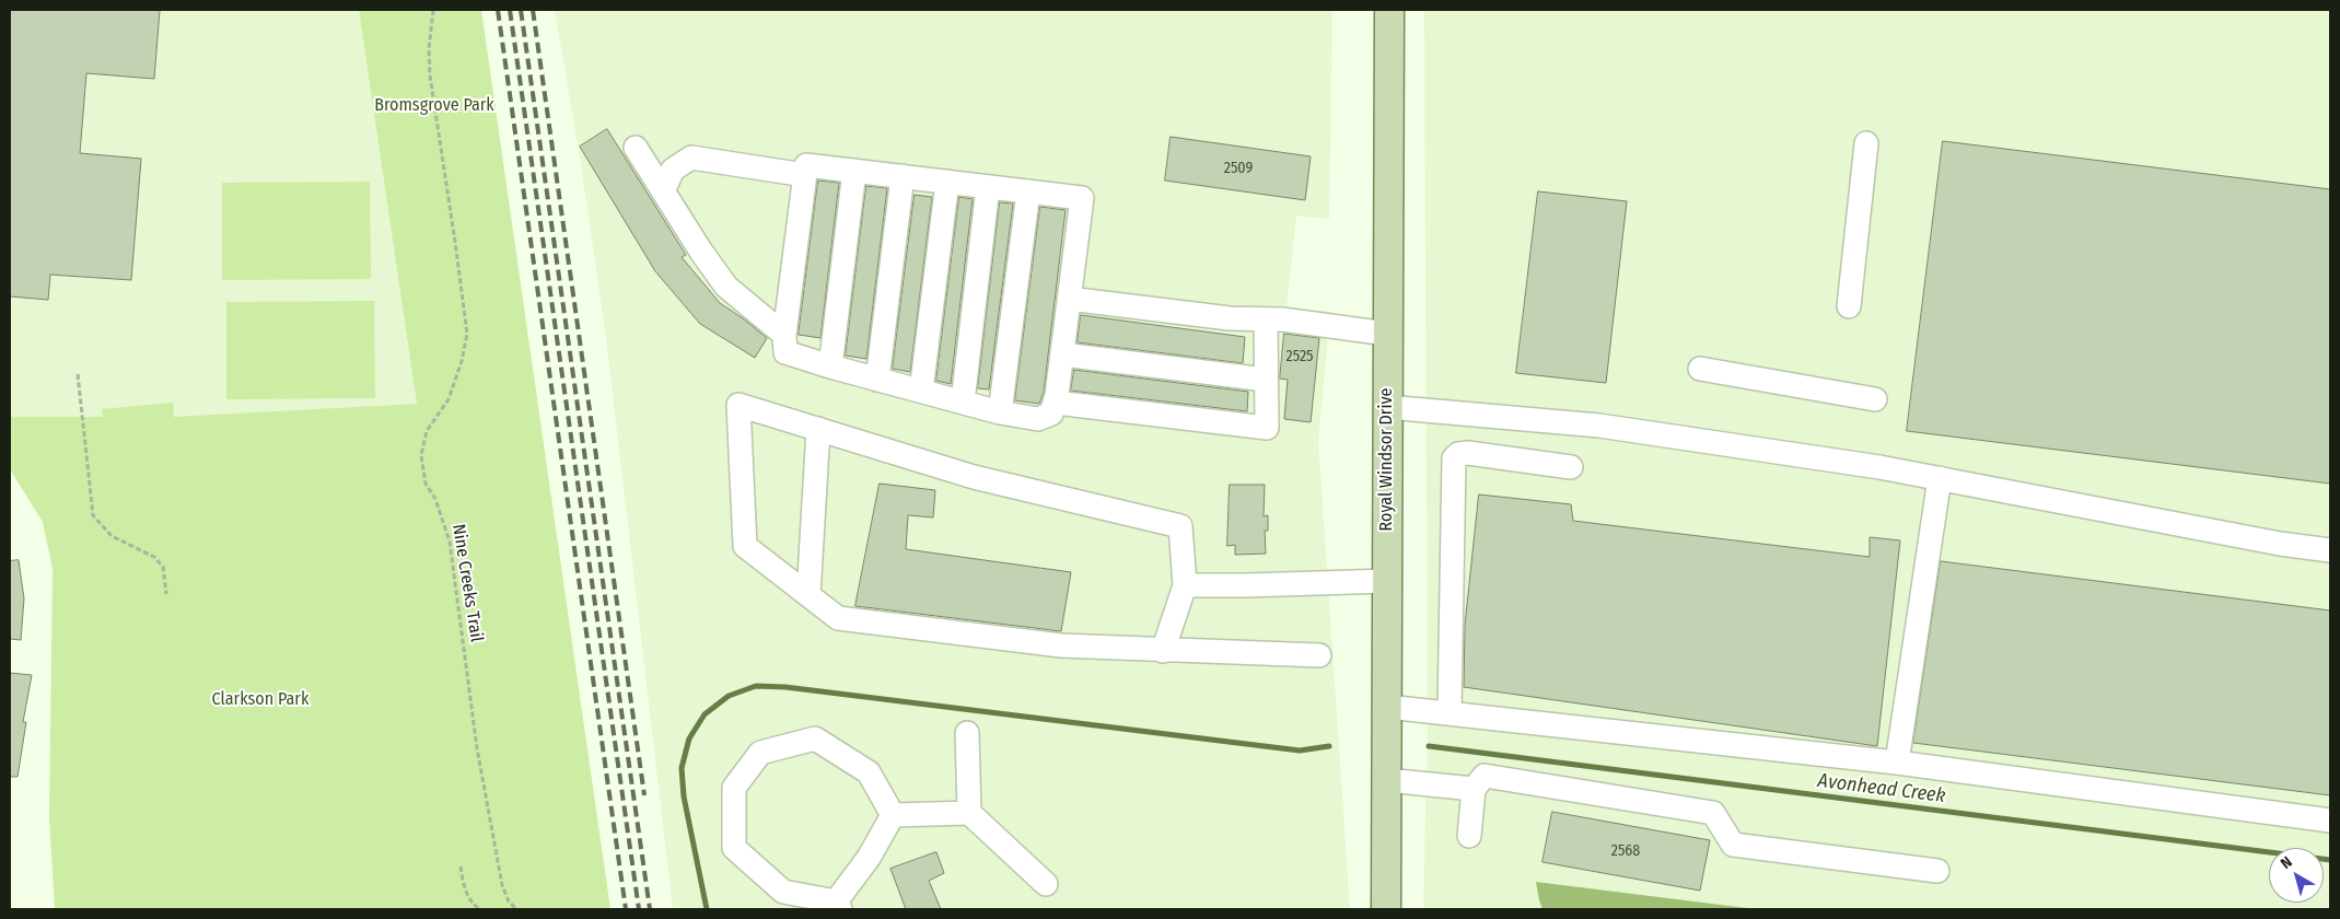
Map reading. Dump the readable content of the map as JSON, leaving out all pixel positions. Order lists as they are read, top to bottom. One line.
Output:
{"streets":{"main road":["Royal Windsor Drive"],"path":["Nine Creeks Trail"]},"water":["Avonhead Creek"],"parks":["Bromsgrove Park","Clarkson Park"],"house_numbers":["2509","2525","2568"],"north":"top left"}
